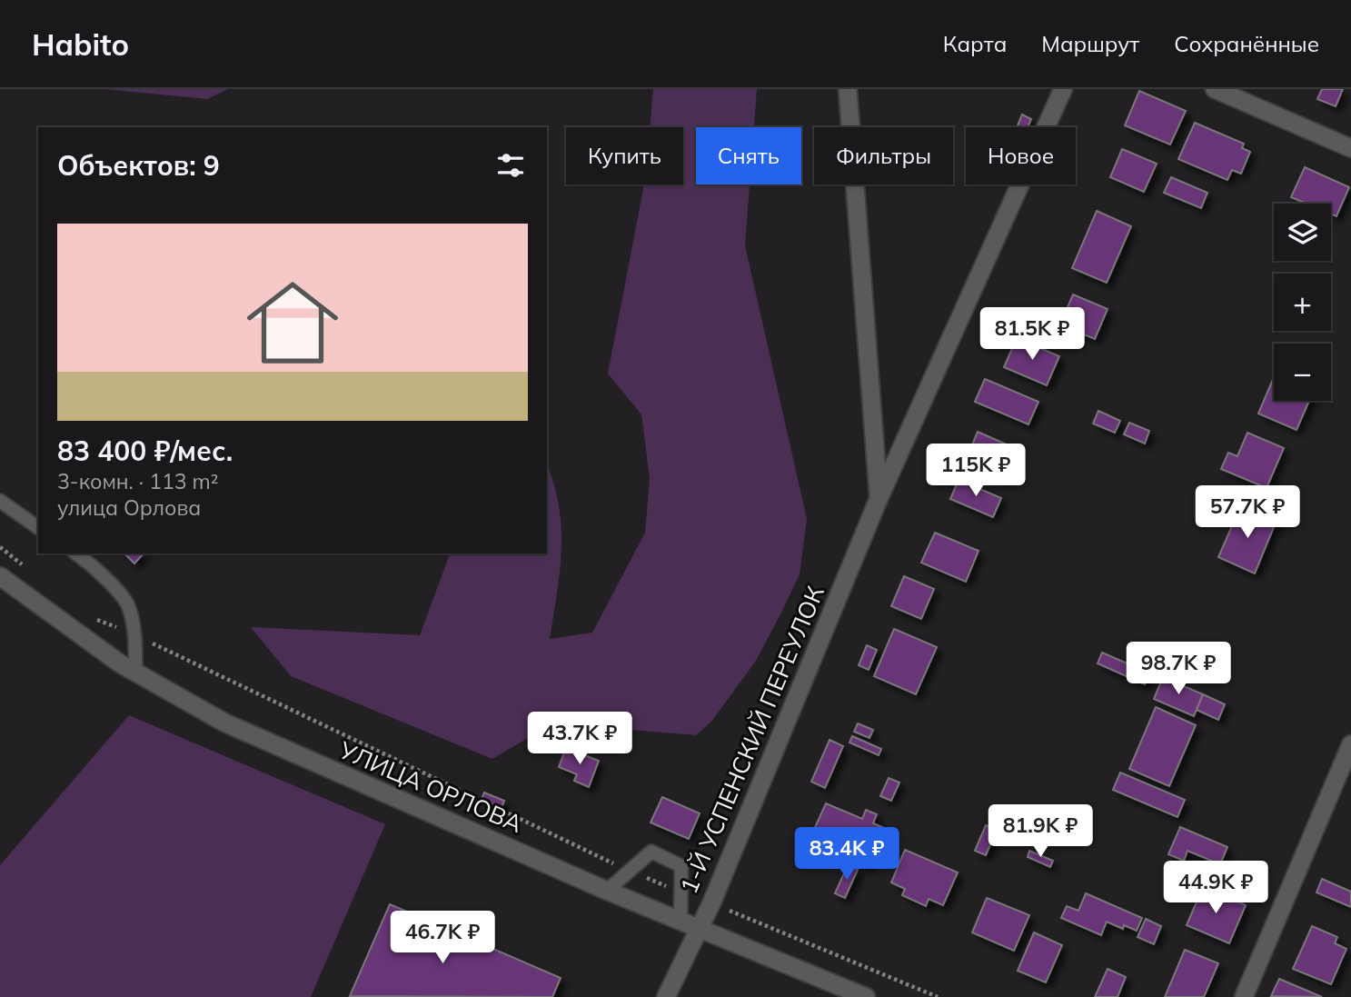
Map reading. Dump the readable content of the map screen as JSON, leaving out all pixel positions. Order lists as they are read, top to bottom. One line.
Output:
{"streets":{"street":["1-Й УСПЕНСКИЙ ПЕРЕУЛОК","УЛИЦА ОРЛОВА"]},"crossings":[["1-Й УСПЕНСКИЙ ПЕРЕУЛОК","УЛИЦА ОРЛОВА"]],"page":{"header":"Habito","nav":["Карта","Маршрут","Сохранённые"],"chip":["Купить","Снять","Фильтры","Новое"],"heading":"Объектов: 9","map_buttons":["+","−"],"list":[{"name":"83 400 ₽/мес.","note":"3-комн. · 113 m² · улица Орлова"}],"price":["81.5K ₽","115K ₽","57.7K ₽","98.7K ₽","43.7K ₽","81.9K ₽","83.4K ₽","44.9K ₽","46.7K ₽"]}}
